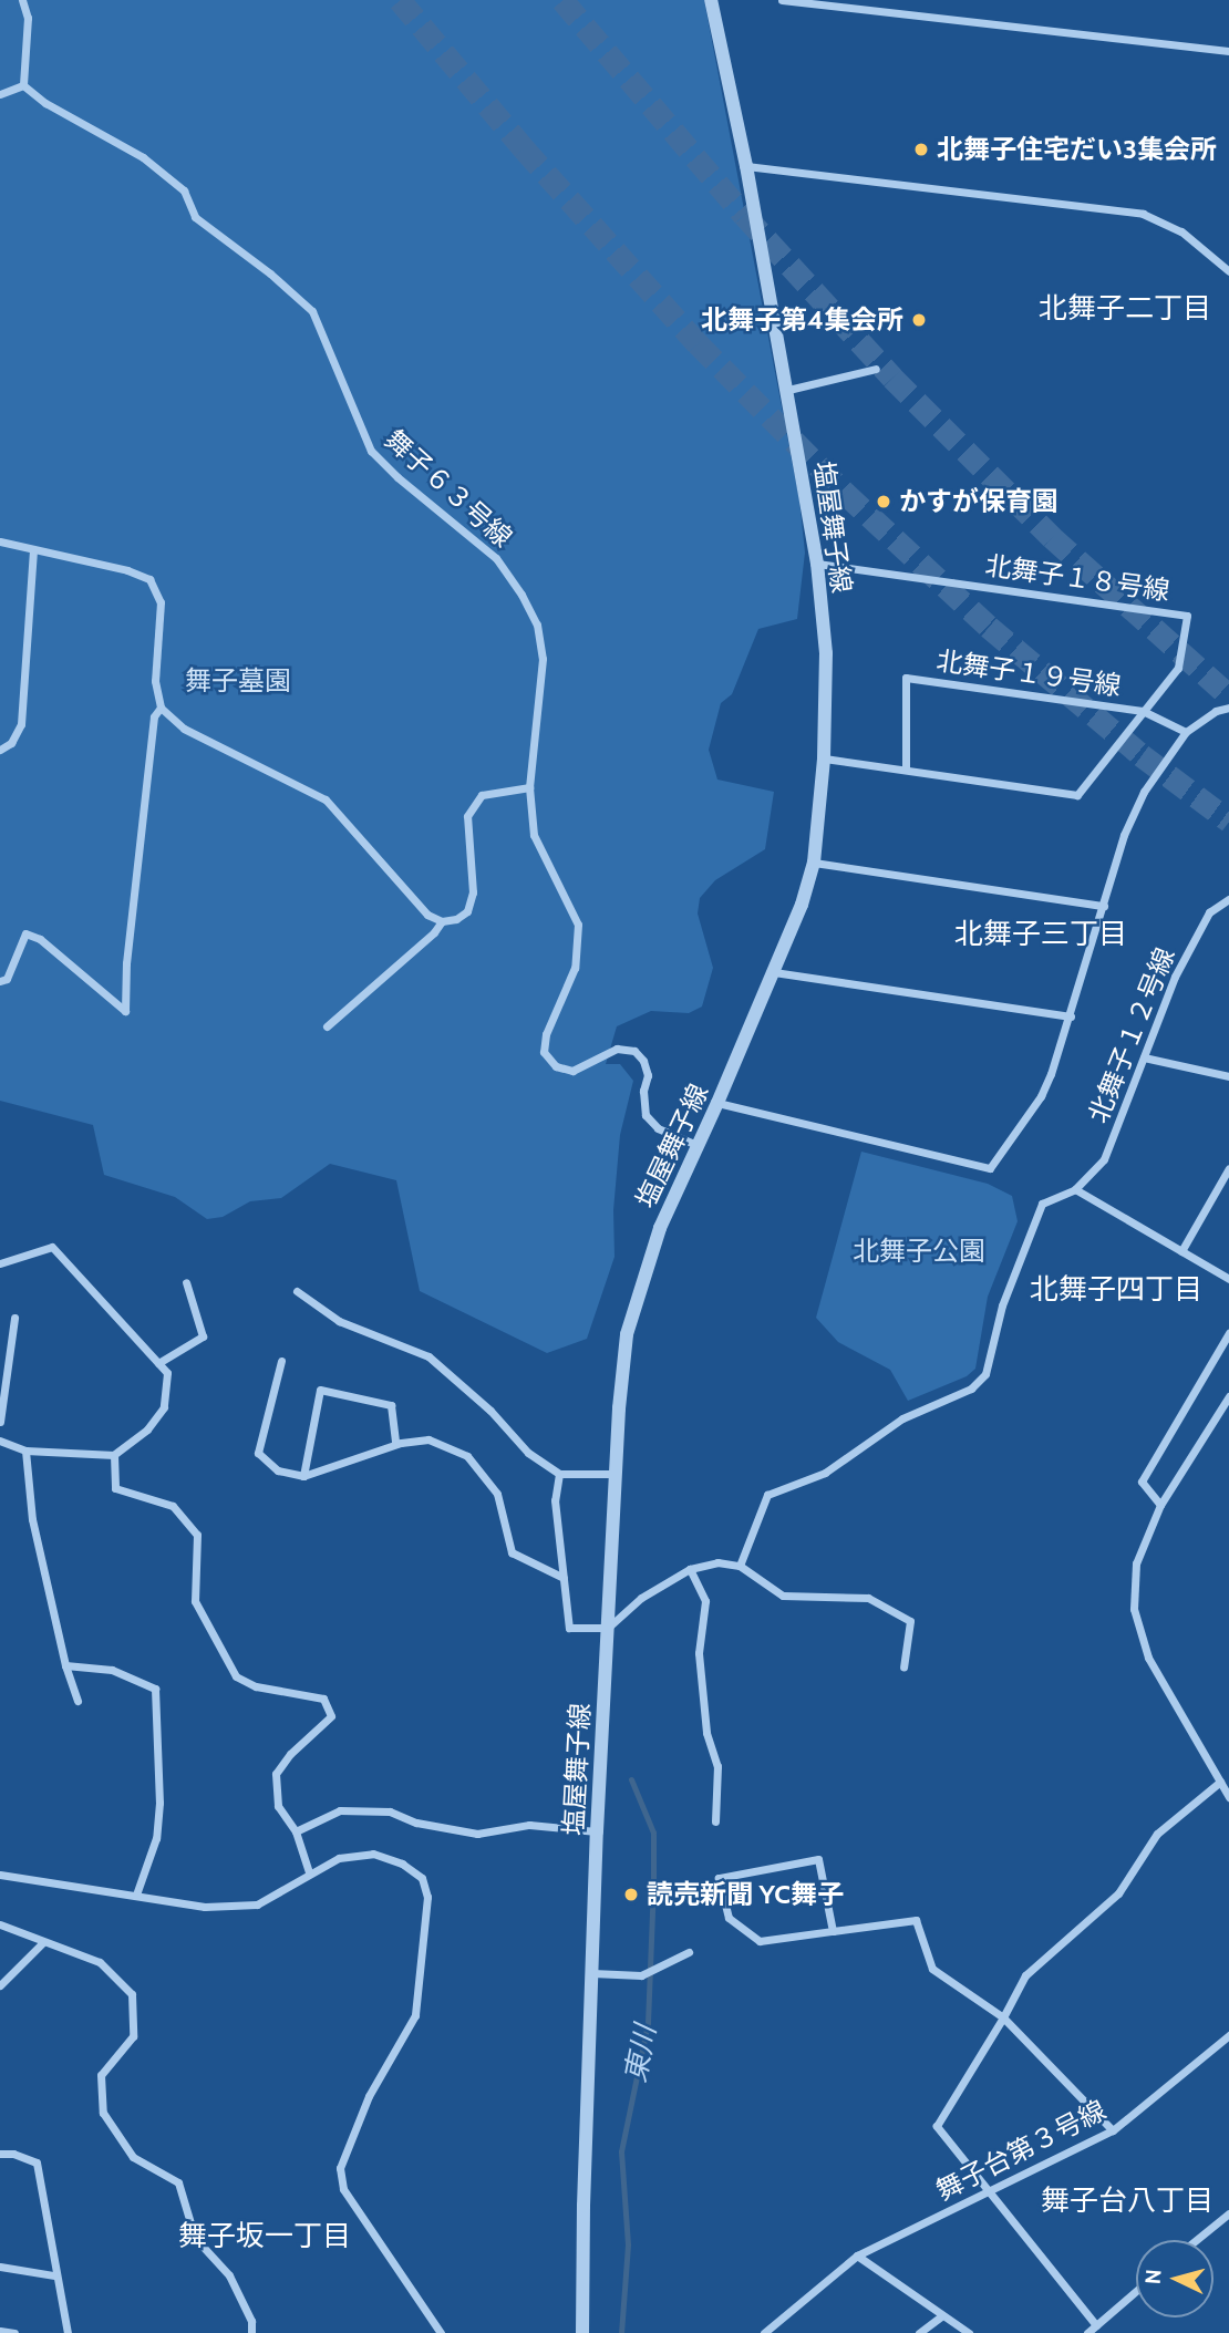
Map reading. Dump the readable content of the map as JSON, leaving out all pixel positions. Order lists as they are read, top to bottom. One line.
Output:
{"streets":{"street":["舞子６３号線","塩屋舞子線","北舞子１８号線","北舞子１９号線","北舞子１２号線","舞子台第３号線"]},"crossings":[["舞子６３号線","塩屋舞子線"],["塩屋舞子線","北舞子１８号線"],["北舞子１８号線","北舞子１９号線"]],"districts":["北舞子二丁目","北舞子三丁目","北舞子四丁目","舞子台八丁目","舞子坂一丁目"],"water":["東川"],"parks":["舞子墓園","北舞子公園"],"places":["北舞子住宅だい3集会所","北舞子第4集会所","かすが保育園","読売新聞 YC舞子"],"north":"left"}
